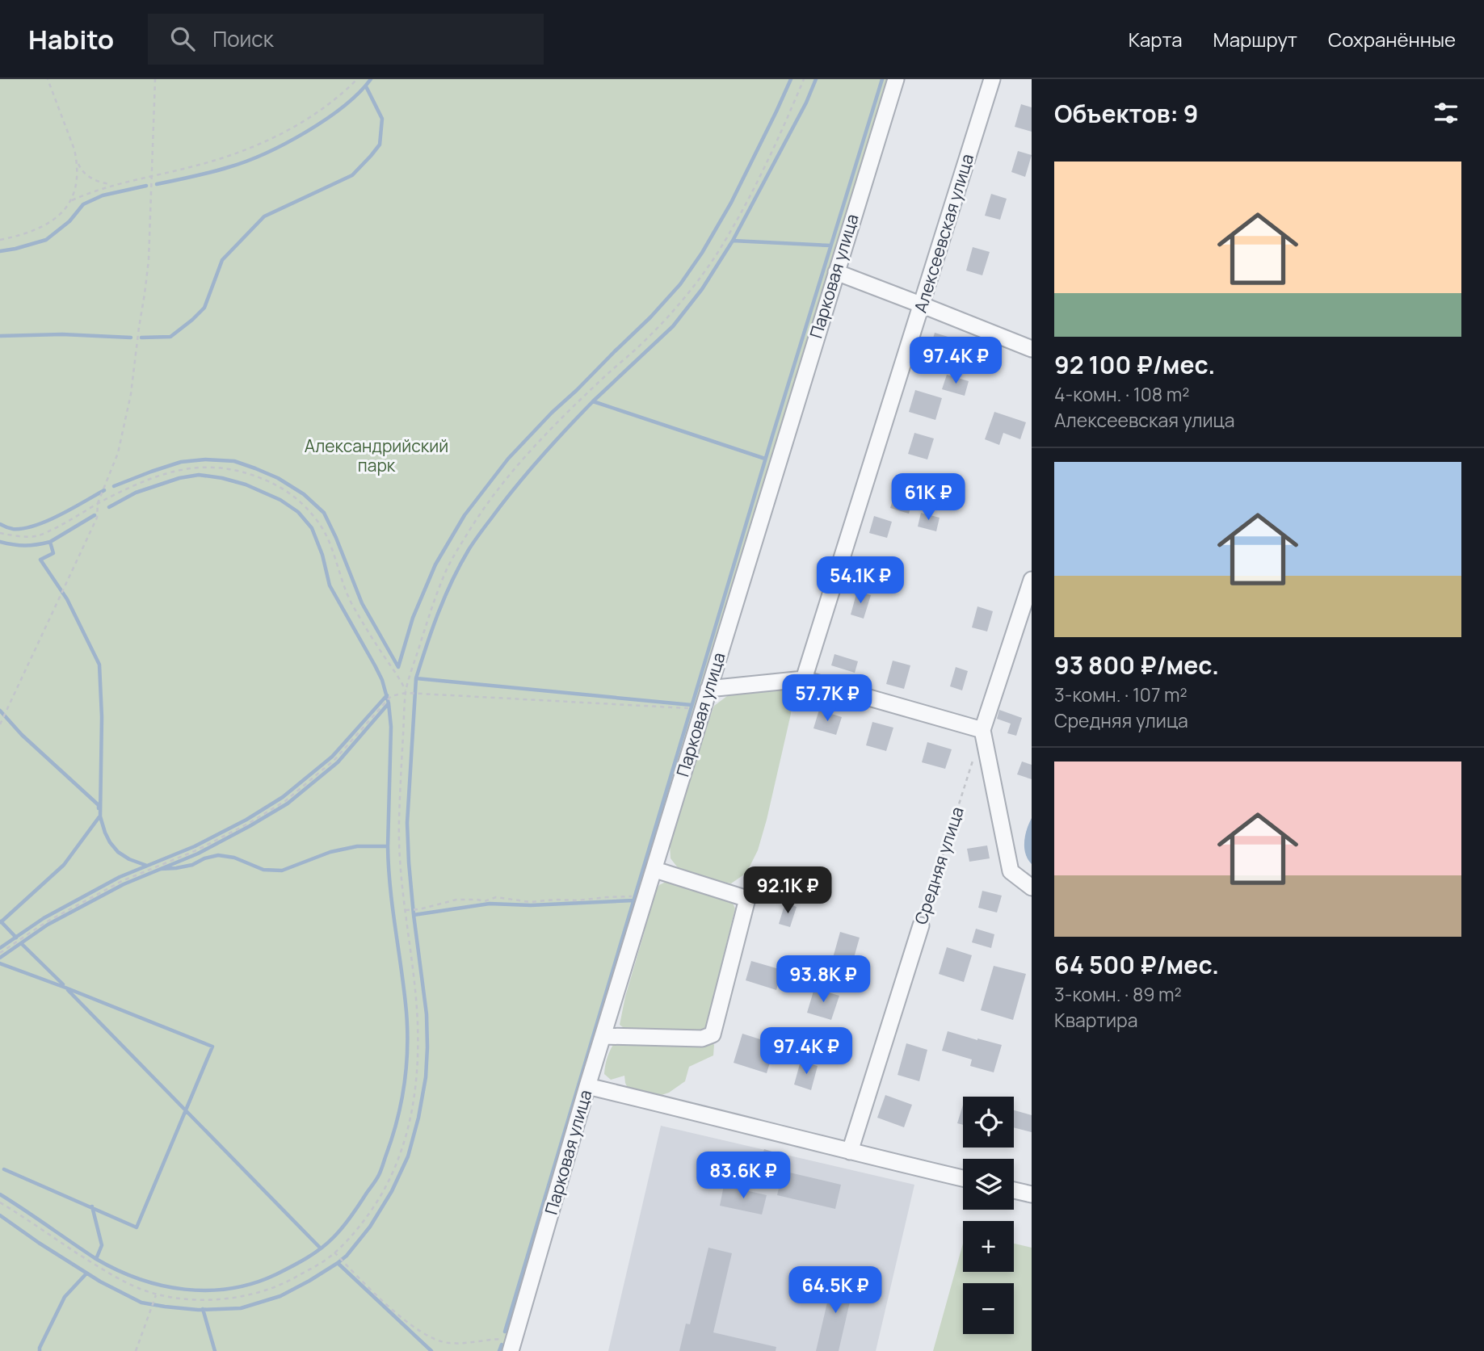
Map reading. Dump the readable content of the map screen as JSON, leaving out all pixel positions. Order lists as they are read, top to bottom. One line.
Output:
{"streets":{"street":["Алексеевская улица","Парковая улица","Средняя улица"]},"parks":["Александрийский парк"],"page":{"header":"Habito","search":"Поиск","nav":["Карта","Маршрут","Сохранённые"],"heading":"Объектов: 9","list":[{"name":"92 100 ₽/мес.","note":"4-комн. · 108 m² · Алексеевская улица"},{"name":"93 800 ₽/мес.","note":"3-комн. · 107 m² · Средняя улица"},{"name":"64 500 ₽/мес.","note":"3-комн. · 89 m² · Квартира"}],"price":["97.4K ₽","61K ₽","54.1K ₽","57.7K ₽","92.1K ₽","93.8K ₽","97.4K ₽","83.6K ₽","64.5K ₽"],"map_buttons":["+","−"]}}
